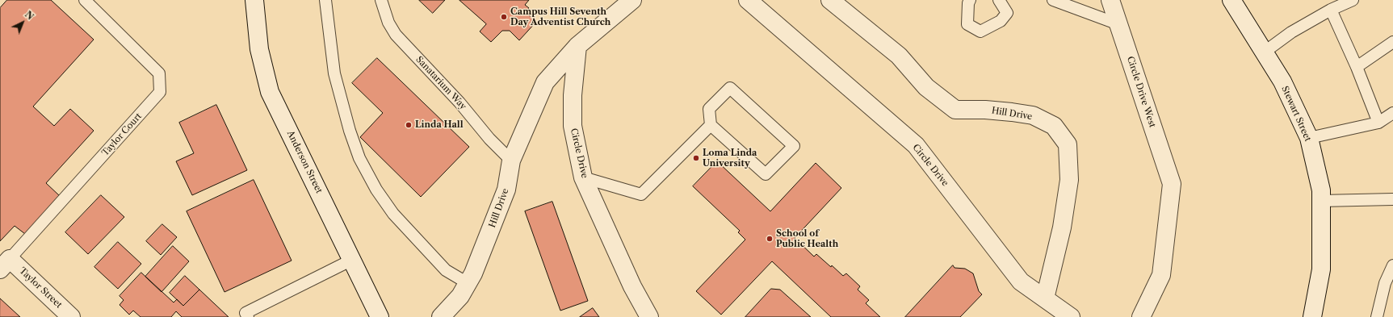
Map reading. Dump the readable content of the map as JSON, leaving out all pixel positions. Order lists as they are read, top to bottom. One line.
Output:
{"streets":{"street":["Circle Drive West","Hill Drive","Stewart Street","Circle Drive","Anderson Street","Taylor Street"],"lane":["Sanatarium Way","Taylor Court"]},"crossings":[["Sanatarium Way","Hill Drive"],["Hill Drive","Circle Drive"],["Taylor Court","Taylor Street"]],"places":["Campus Hill Seventh Day Adventist Church","Linda Hall","Loma Linda University","School of Public Health"],"north":"top right"}
